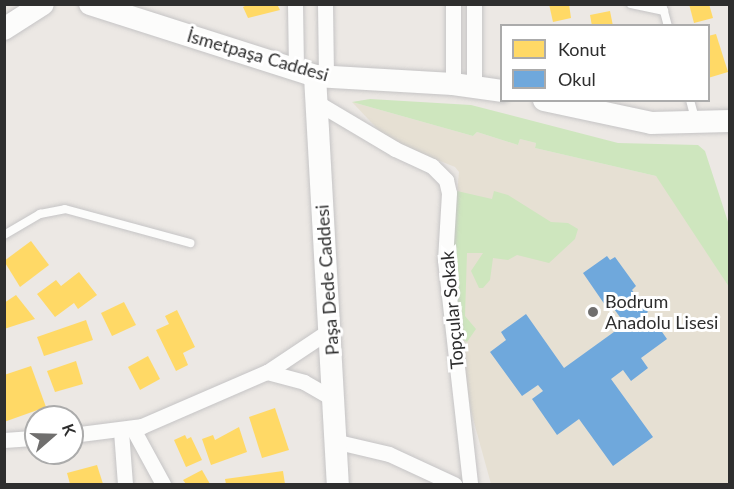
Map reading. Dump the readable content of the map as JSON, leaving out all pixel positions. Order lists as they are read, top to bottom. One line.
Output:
{"streets":{"street":["İsmetpaşa Caddesi","Paşa Dede Caddesi","Topçular Sokak"]},"crossings":[["İsmetpaşa Caddesi","Paşa Dede Caddesi"],["Paşa Dede Caddesi","Topçular Sokak"]],"places":["Bodrum Anadolu Lisesi"],"legend":["Konut","Okul"],"north":"right"}
